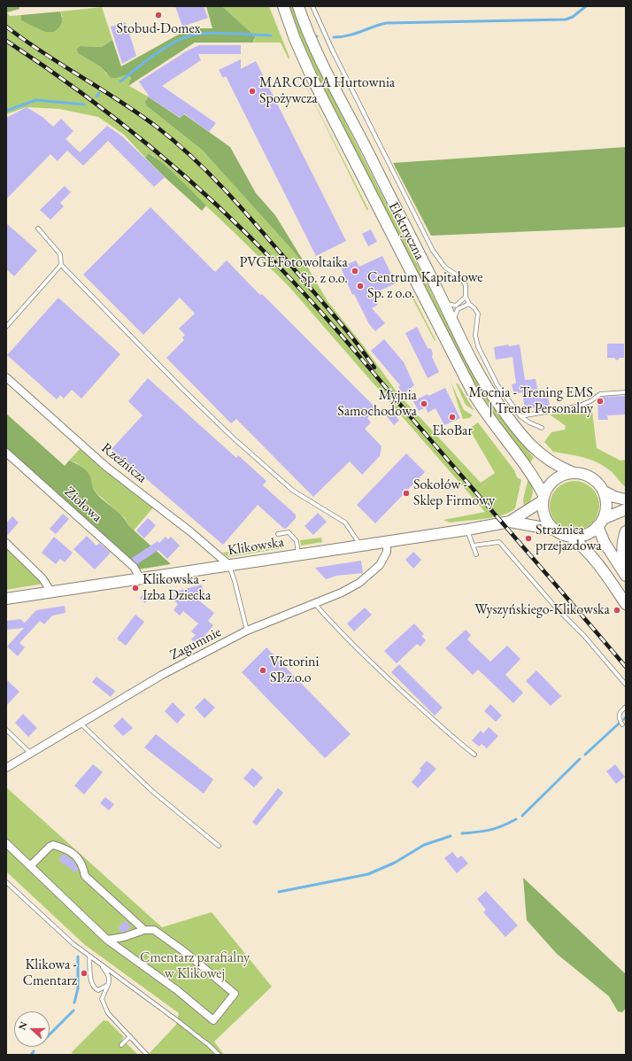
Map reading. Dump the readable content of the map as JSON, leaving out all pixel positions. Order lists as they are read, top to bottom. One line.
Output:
{"streets":{"main road":["Elektryczna","Klikowska"],"street":["Rzeźnicza","Ziołowa","Zagumnie"]},"crossings":[["Elektryczna","Klikowska"],["Rzeźnicza","Klikowska"],["Ziołowa","Klikowska"],["Klikowska","Zagumnie"]],"parks":["Cmentarz parafialny w Klikowej"],"places":["Stobud-Domex","MARCOLA Hurtownia Spożywcza","PVGE Fotowoltaika Sp. z o.o.","Centrum Kapitałowe Sp. z o.o.","Mocnia - Trening EMS | Trener Personalny","Myjnia Samochodowa","EkoBar","Sokołów - Sklep Firmowy","Strażnica przejazdowa","Klikowska - Izba Dziecka","Wyszyńskiego-Klikowska","Victorini SP.z.o.o","Klikowa - Cmentarz"],"north":"left"}
